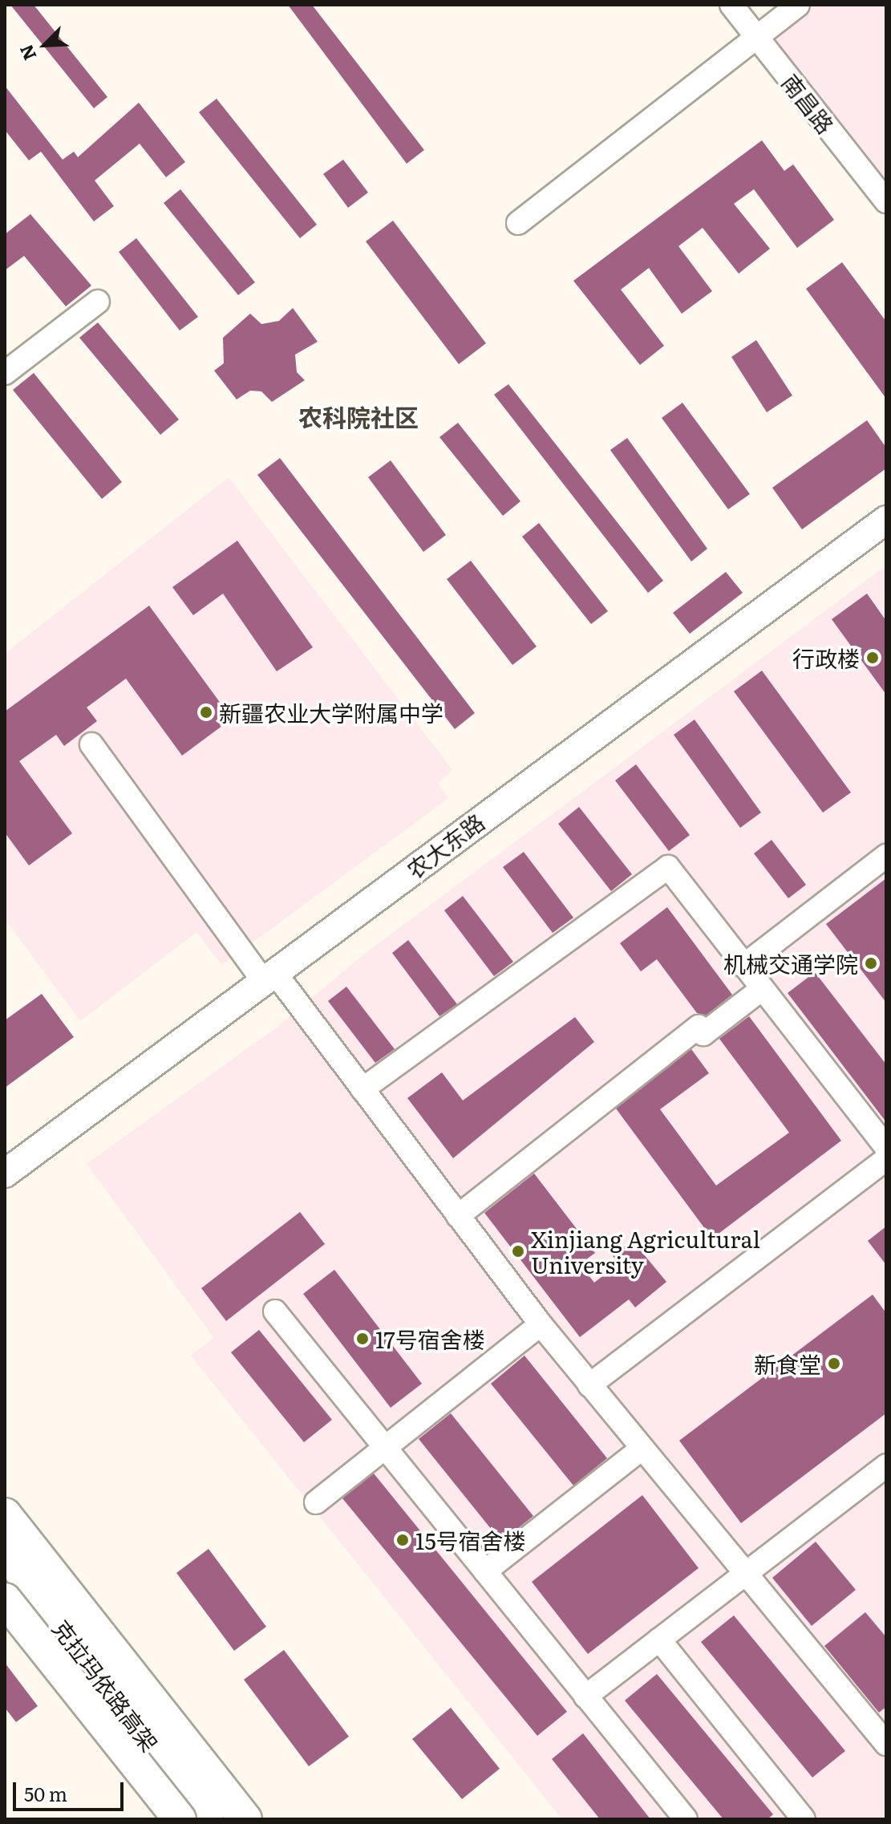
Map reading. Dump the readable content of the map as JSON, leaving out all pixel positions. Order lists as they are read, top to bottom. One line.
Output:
{"streets":{"highway":["克拉玛依路高架"],"main road":["农大东路"],"street":["南昌路"]},"districts":["农科院社区"],"places":["行政楼","新疆农业大学附属中学","机械交通学院","Xinjiang Agricultural University","17号宿舍楼","新食堂","15号宿舍楼"],"scale_bar":"50 m","north":"bottom left"}
